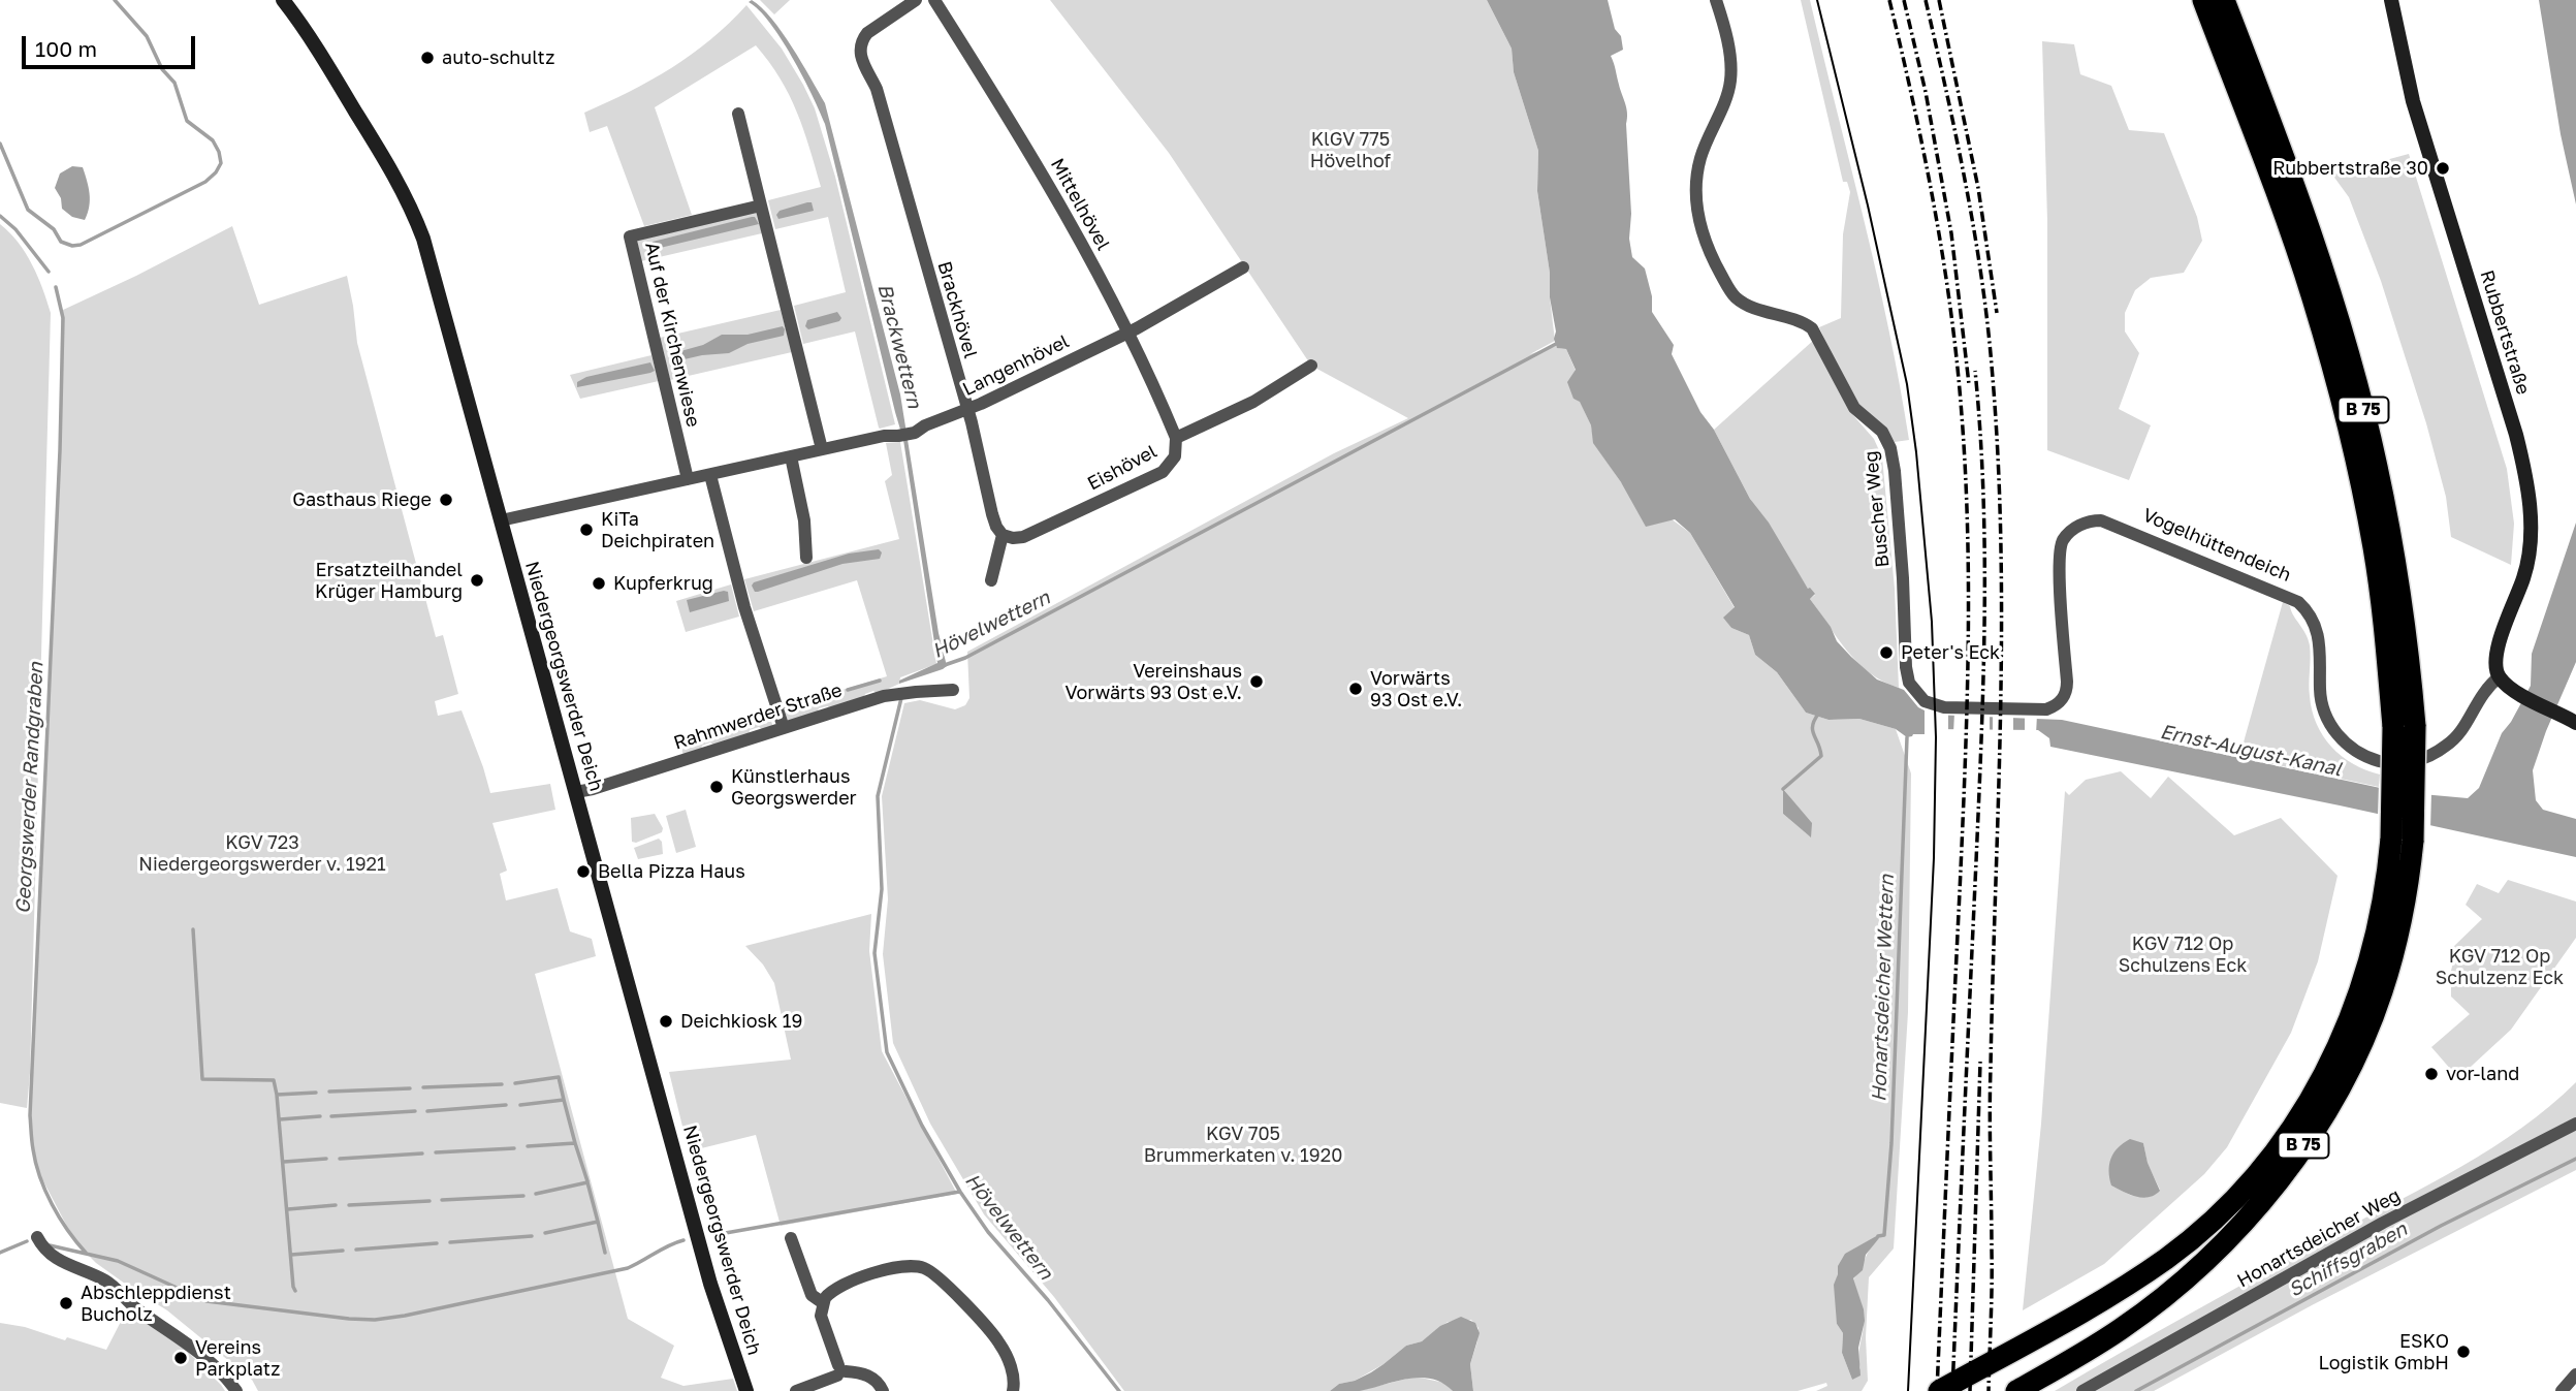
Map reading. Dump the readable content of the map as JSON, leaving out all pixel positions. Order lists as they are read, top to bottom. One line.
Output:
{"streets":{"highway":["B 75"],"street":["Mittelhövel","Brackhövel","Rubbertstraße","Auf der Kirchenwiese","Langenhövel","Eishövel","Buscher Weg","Vogelhüttendeich","Niedergeorgswerder Deich","Rahmwerder Straße","Honartsdeicher Weg"]},"crossings":[["Mittelhövel","Langenhövel"],["Mittelhövel","Eishövel"],["Brackhövel","Langenhövel"],["Brackhövel","Eishövel"],["Rubbertstraße","Vogelhüttendeich"],["Auf der Kirchenwiese","Langenhövel"],["Langenhövel","Niedergeorgswerder Deich"],["Buscher Weg","Vogelhüttendeich"],["Niedergeorgswerder Deich","Rahmwerder Straße"]],"water":["Brackwettern","Hövelwettern","Ernst-August-Kanal","Georgswerder Randgraben","Honartsdeicher Wettern","Schiffsgraben"],"parks":["KlGV 775 Hövelhof","KGV 723 Niedergeorgswerder v. 1921","KGV 712 Op Schulzens Eck","KGV 712 Op Schulzenz Eck","KGV 705 Brummerkaten v. 1920"],"places":["auto-schultz","Rubbertstraße 30","Gasthaus Riege","KiTa Deichpiraten","Ersatzteilhandel Krüger Hamburg","Kupferkrug","Peter's Eck","Vereinshaus Vorwärts 93 Ost e.V.","Vorwärts 93 Ost e.V.","Künstlerhaus Georgswerder","Bella Pizza Haus","Deichkiosk 19","vor-land","Abschleppdienst Bucholz","ESKO Logistik GmbH","Vereins Parkplatz"],"scale_bar":"100 m"}
